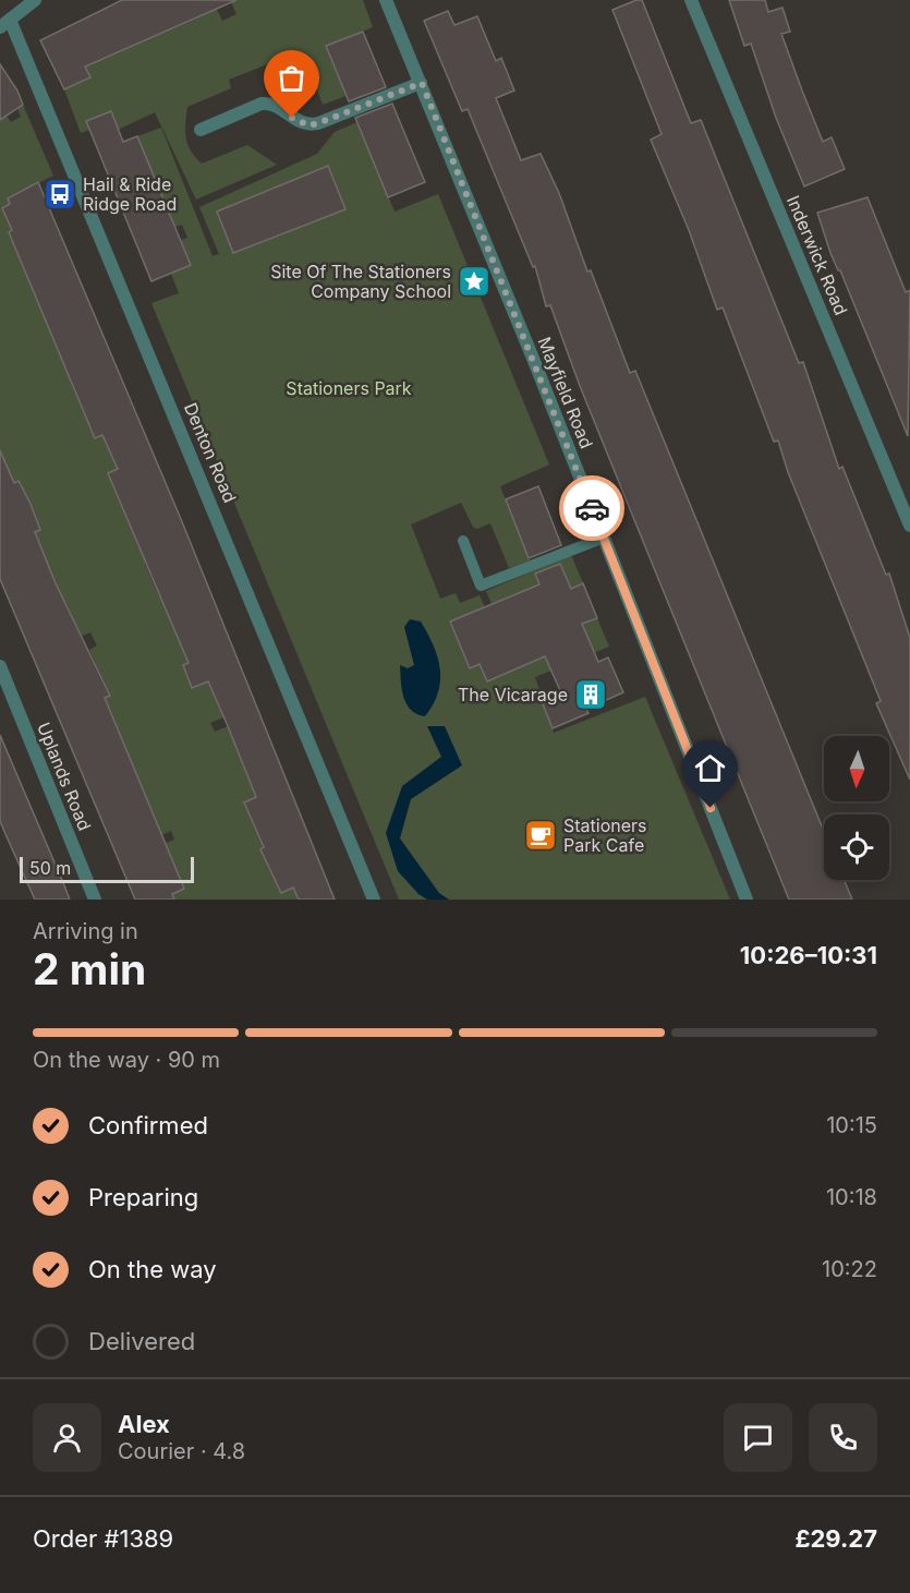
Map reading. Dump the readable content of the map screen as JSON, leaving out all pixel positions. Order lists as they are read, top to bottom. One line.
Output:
{"streets":{"street":["Inderwick Road","Mayfield Road","Denton Road","Uplands Road"]},"parks":["Stationers Park"],"places":{"bus stop":["Hail & Ride Ridge Road"],"place":["Site Of The Stationers Company School"],"building":["The Vicarage"],"cafe":["Stationers Park Cafe"]},"scale_bar":"50 m","north":"bottom","page":{"scale":"50 m","heading":["2 min","Arriving in","10:26–10:31"],"panel":["Alex","Courier · 4.8","Order #1389","£29.27"],"bar":"On the way · 90 m","list":[["Confirmed","10:15"],["Preparing","10:18"],["On the way","10:22"],"Delivered"]}}
